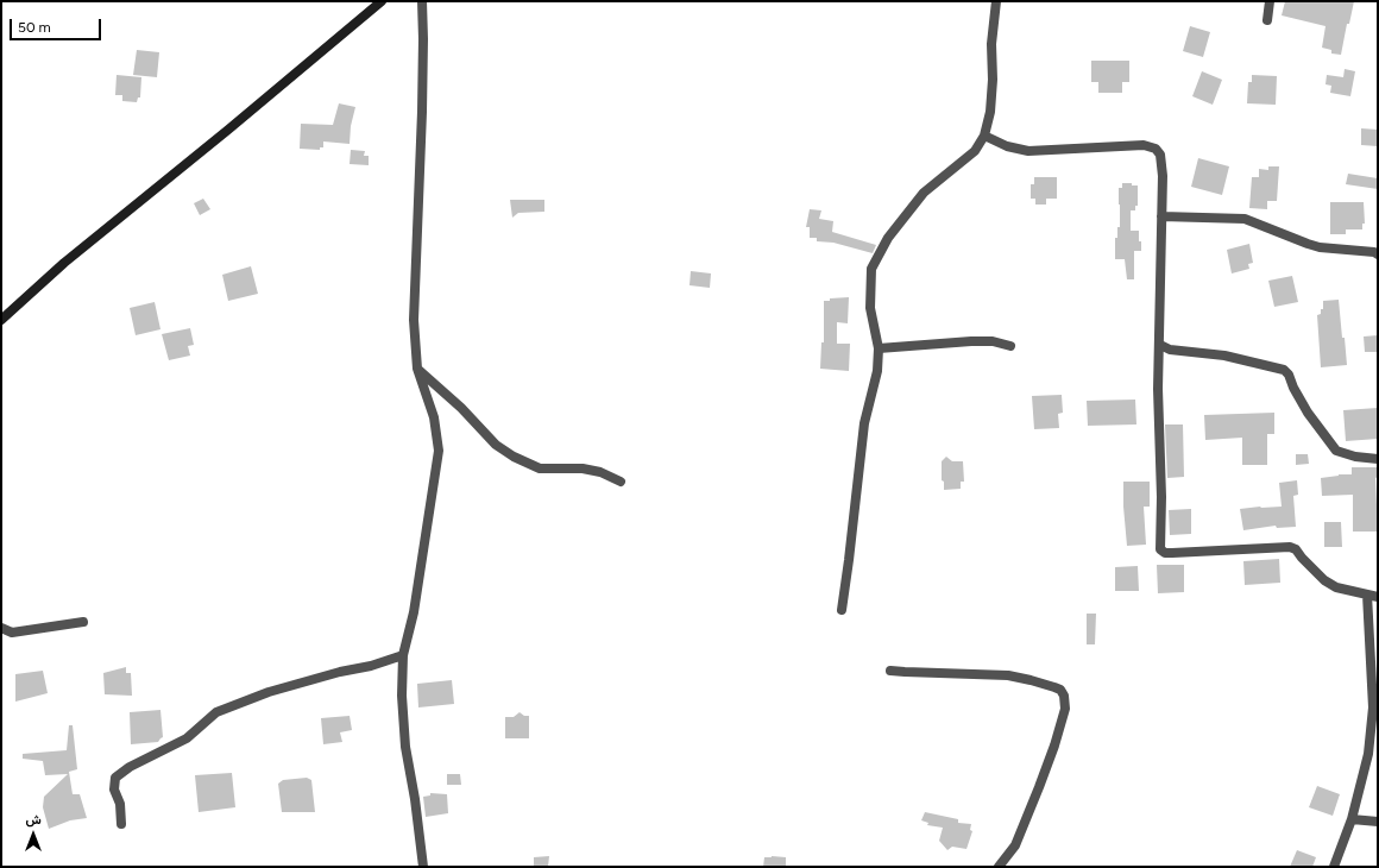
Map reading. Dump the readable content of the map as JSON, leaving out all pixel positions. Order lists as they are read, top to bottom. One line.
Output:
{"scale_bar":"50 m","north":"top"}
